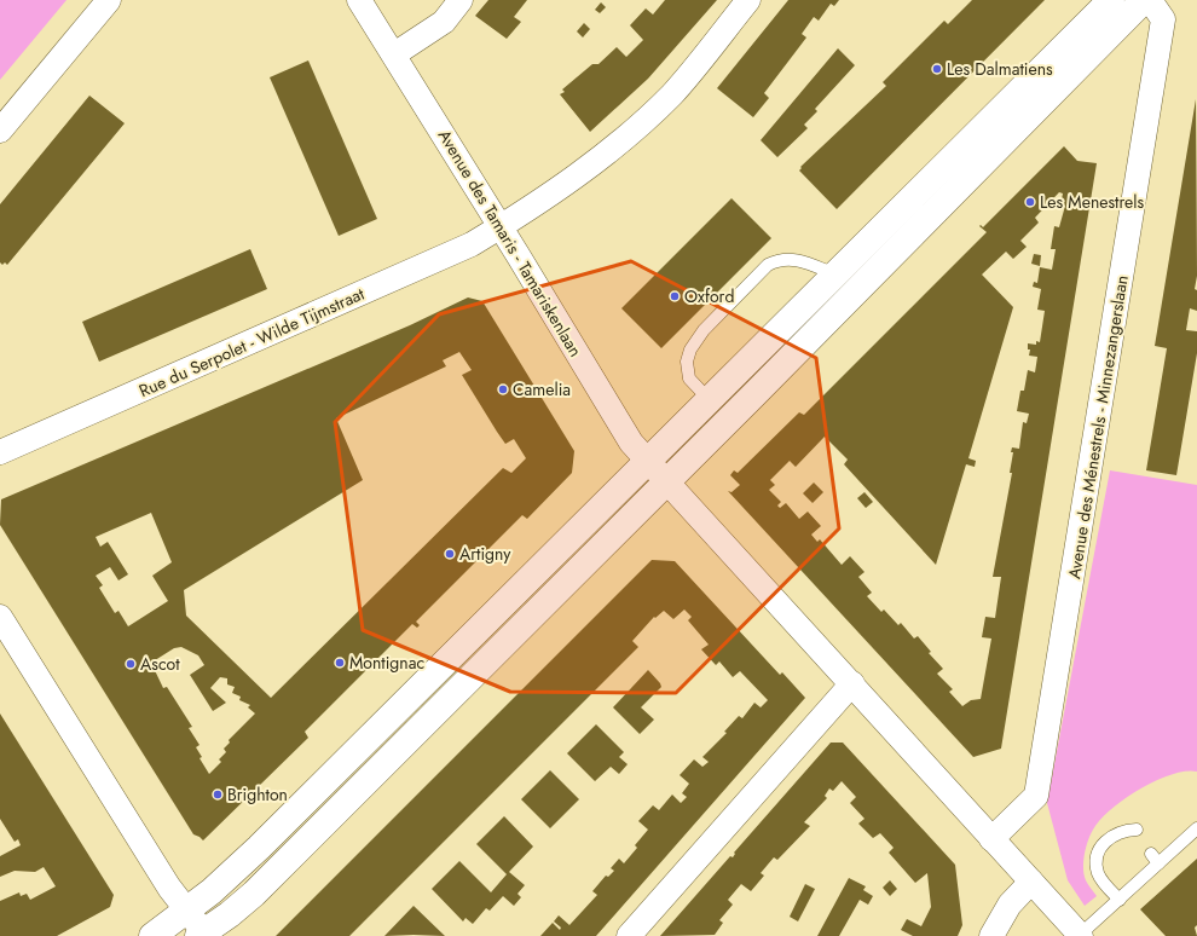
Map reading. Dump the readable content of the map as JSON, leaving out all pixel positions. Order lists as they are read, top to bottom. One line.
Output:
{"streets":{"street":["Avenue des Tamaris - Tamariskenlaan","Rue du Serpolet - Wilde Tijmstraat","Avenue des Ménestrels - Minnezangerslaan"]},"crossings":[["Avenue des Tamaris - Tamariskenlaan","Rue du Serpolet - Wilde Tijmstraat"],["Avenue des Tamaris - Tamariskenlaan","Avenue des Ménestrels - Minnezangerslaan"]],"places":["Les Dalmatiens","Les Menestrels","Oxford","Camelia","Artigny","Montignac","Ascot","Brighton"]}
